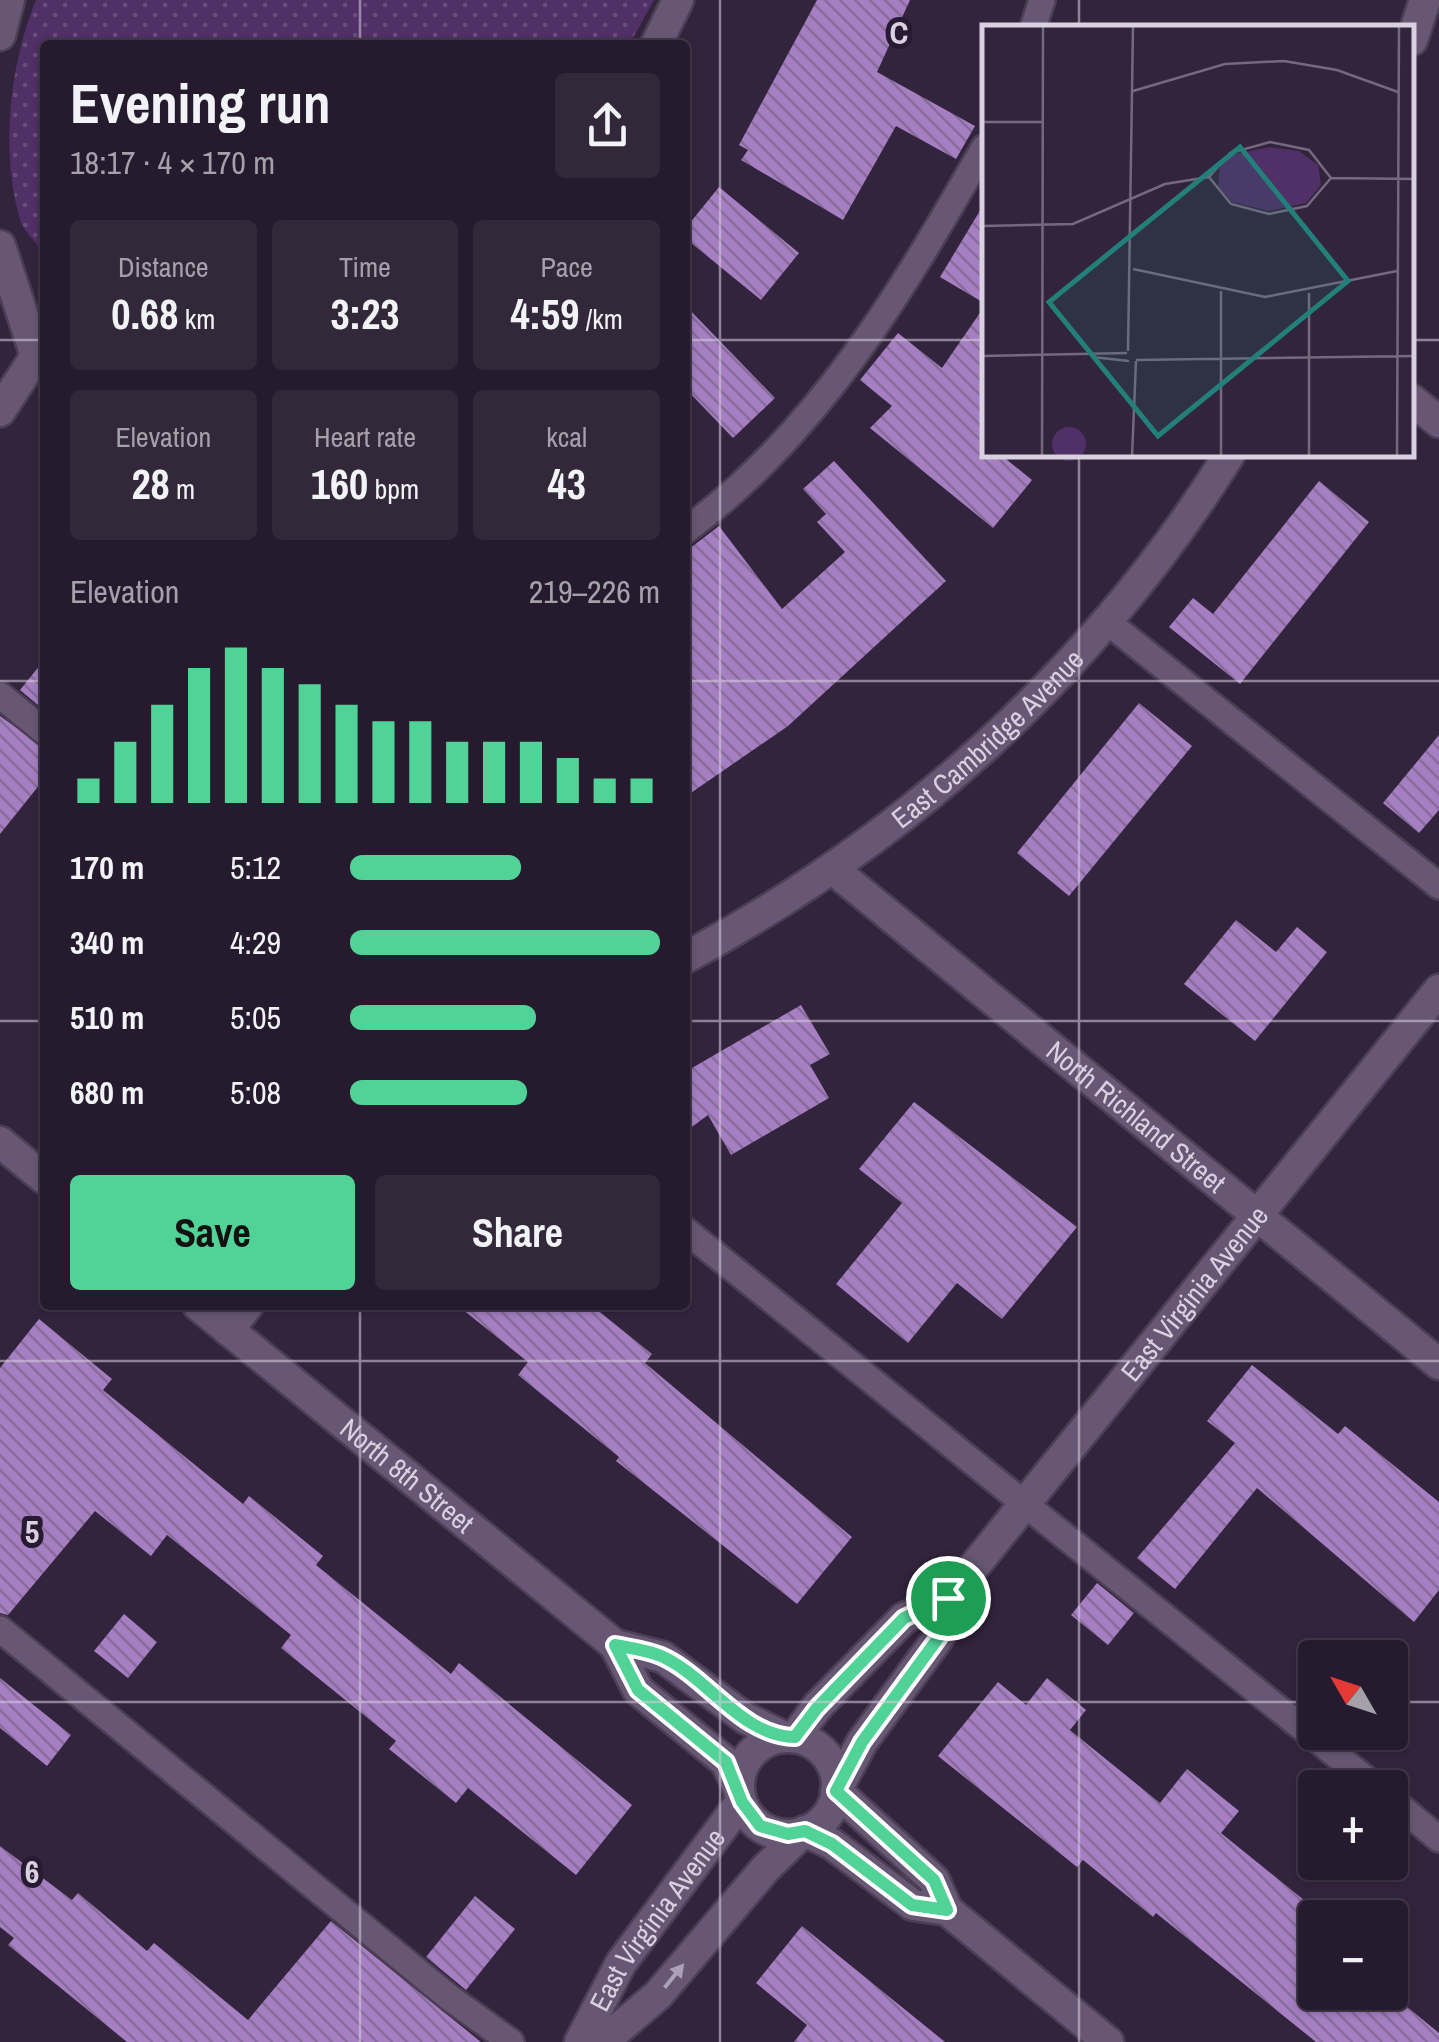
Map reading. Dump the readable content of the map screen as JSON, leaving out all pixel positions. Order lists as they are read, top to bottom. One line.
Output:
{"streets":{"street":["East Cambridge Avenue","North Richland Street","East Virginia Avenue","North 8th Street"]},"crossings":[["East Cambridge Avenue","North Richland Street"],["North Richland Street","East Virginia Avenue"],["East Virginia Avenue","North 8th Street"]],"north":"top left","page":{"heading":["Evening run","18:17 · 4 × 170 m"],"stats":[["Distance","0.68 km"],["Time","3:23"],["Pace","4:59 /km"],["Elevation","28 m"],["Heart rate","160 bpm"],["kcal","43"]],"chart":["Elevation","219–226 m"],"list":[{"name":"170 m","note":"5:12"},{"name":"340 m","note":"4:29"},{"name":"510 m","note":"5:05"},{"name":"680 m","note":"5:08"}],"buttons":["Save","Share"],"map_buttons":["+","−"]},"grid":{"columns":["C"],"rows":["5","6"]}}
